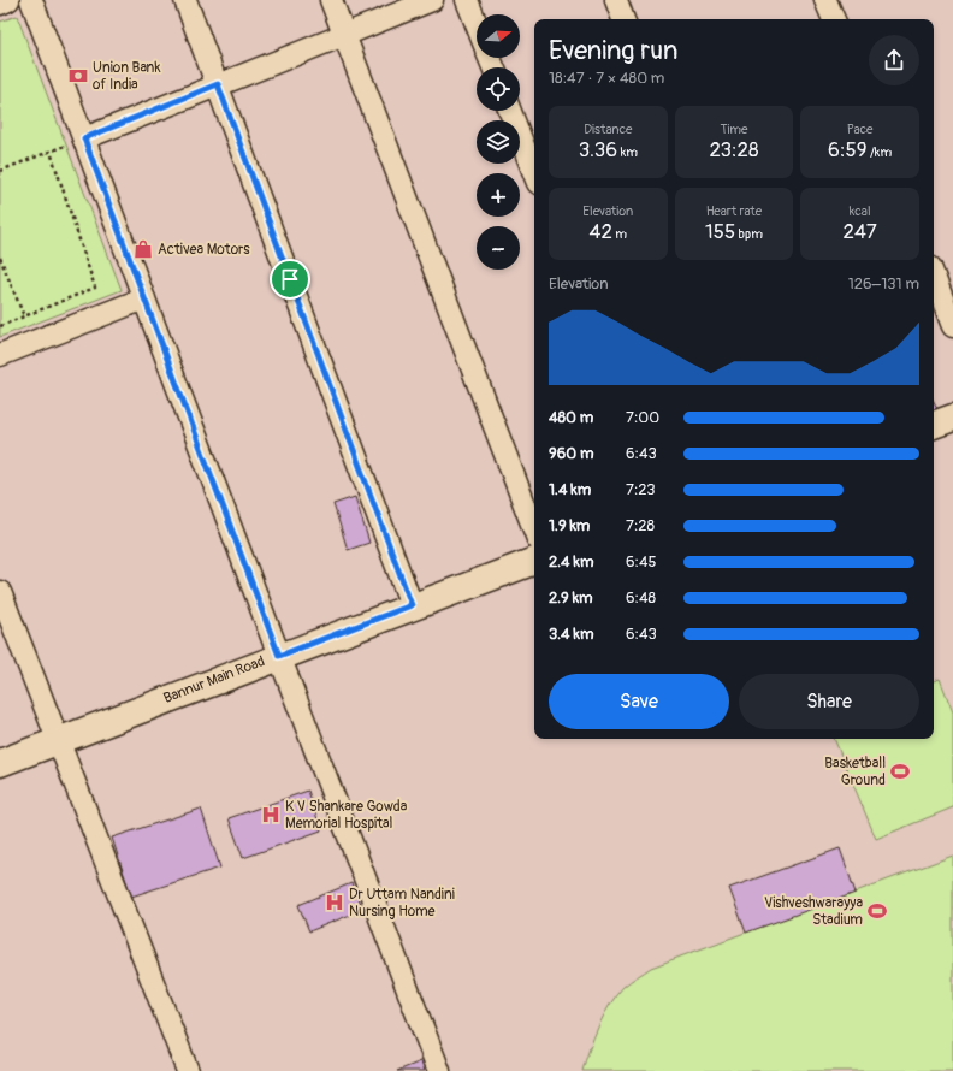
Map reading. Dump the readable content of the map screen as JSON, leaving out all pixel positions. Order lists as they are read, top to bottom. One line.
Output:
{"streets":{"main road":["Bannur Main Road"]},"places":{"bank":["Union Bank of India"],"shop":["Activea Motors"],"sports":["Basketball Ground","Vishveshwarayya Stadium"],"hospital":["K V Shankare Gowda Memorial Hospital","Dr Uttam Nandini Nursing Home"]},"north":"right","page":{"map_buttons":["+","−"],"heading":["Evening run","18:47 · 7 × 480 m"],"stats":[["Distance","3.36 km"],["Time","23:28"],["Pace","6:59 /km"],["Elevation","42 m"],["Heart rate","155 bpm"],["kcal","247"]],"chart":["Elevation","126–131 m"],"list":[{"name":"480 m","note":"7:00"},{"name":"960 m","note":"6:43"},{"name":"1.4 km","note":"7:23"},{"name":"1.9 km","note":"7:28"},{"name":"2.4 km","note":"6:45"},{"name":"2.9 km","note":"6:48"},{"name":"3.4 km","note":"6:43"}],"buttons":["Save","Share"]}}
